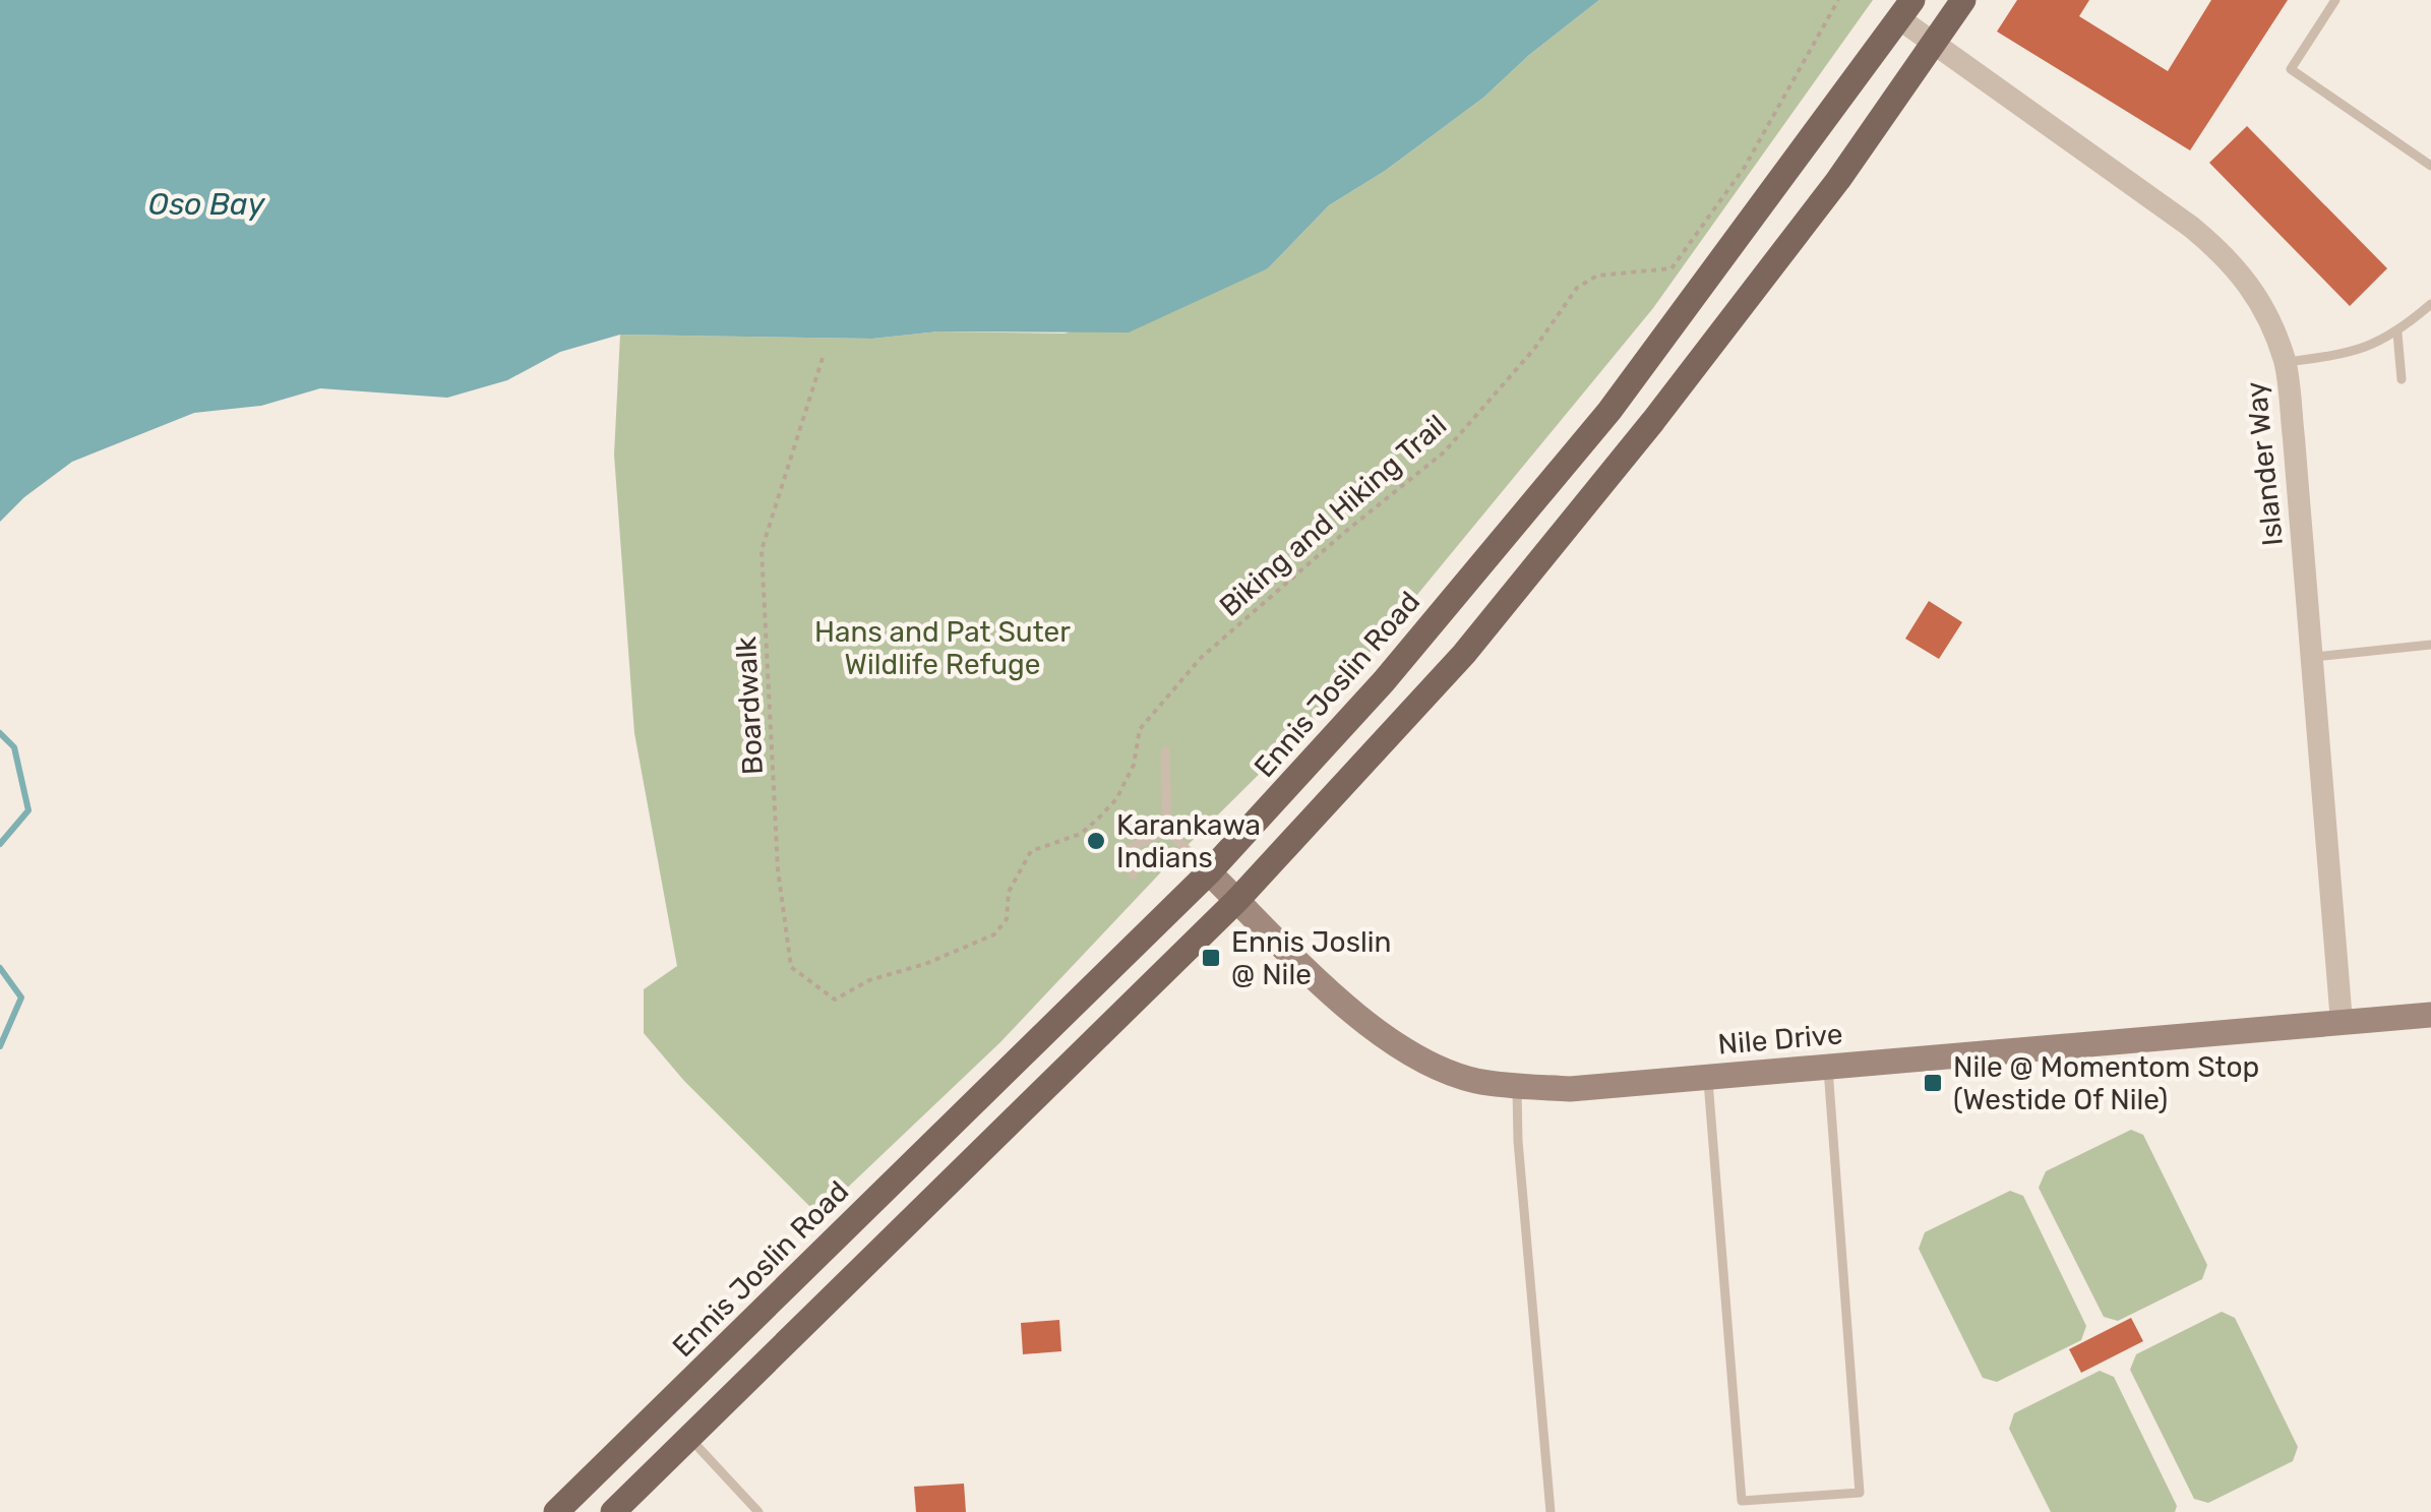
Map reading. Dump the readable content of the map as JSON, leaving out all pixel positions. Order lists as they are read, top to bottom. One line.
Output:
{"streets":{"main road":["Ennis Joslin Road","Nile Drive"],"street":["Islander Way"],"path":["Biking and Hiking Trail","Boardwalk"]},"crossings":[["Islander Way","Ennis Joslin Road"],["Islander Way","Nile Drive"],["Biking and Hiking Trail","Boardwalk"],["Ennis Joslin Road","Nile Drive"]],"water":["Oso Bay"],"parks":["Hans and Pat Suter Wildlife Refuge"],"places":{"other":["Karankawa Indians"],"transit":["Ennis Joslin @ Nile","Nile @ Momentom Stop (Westide Of Nile)"]}}
